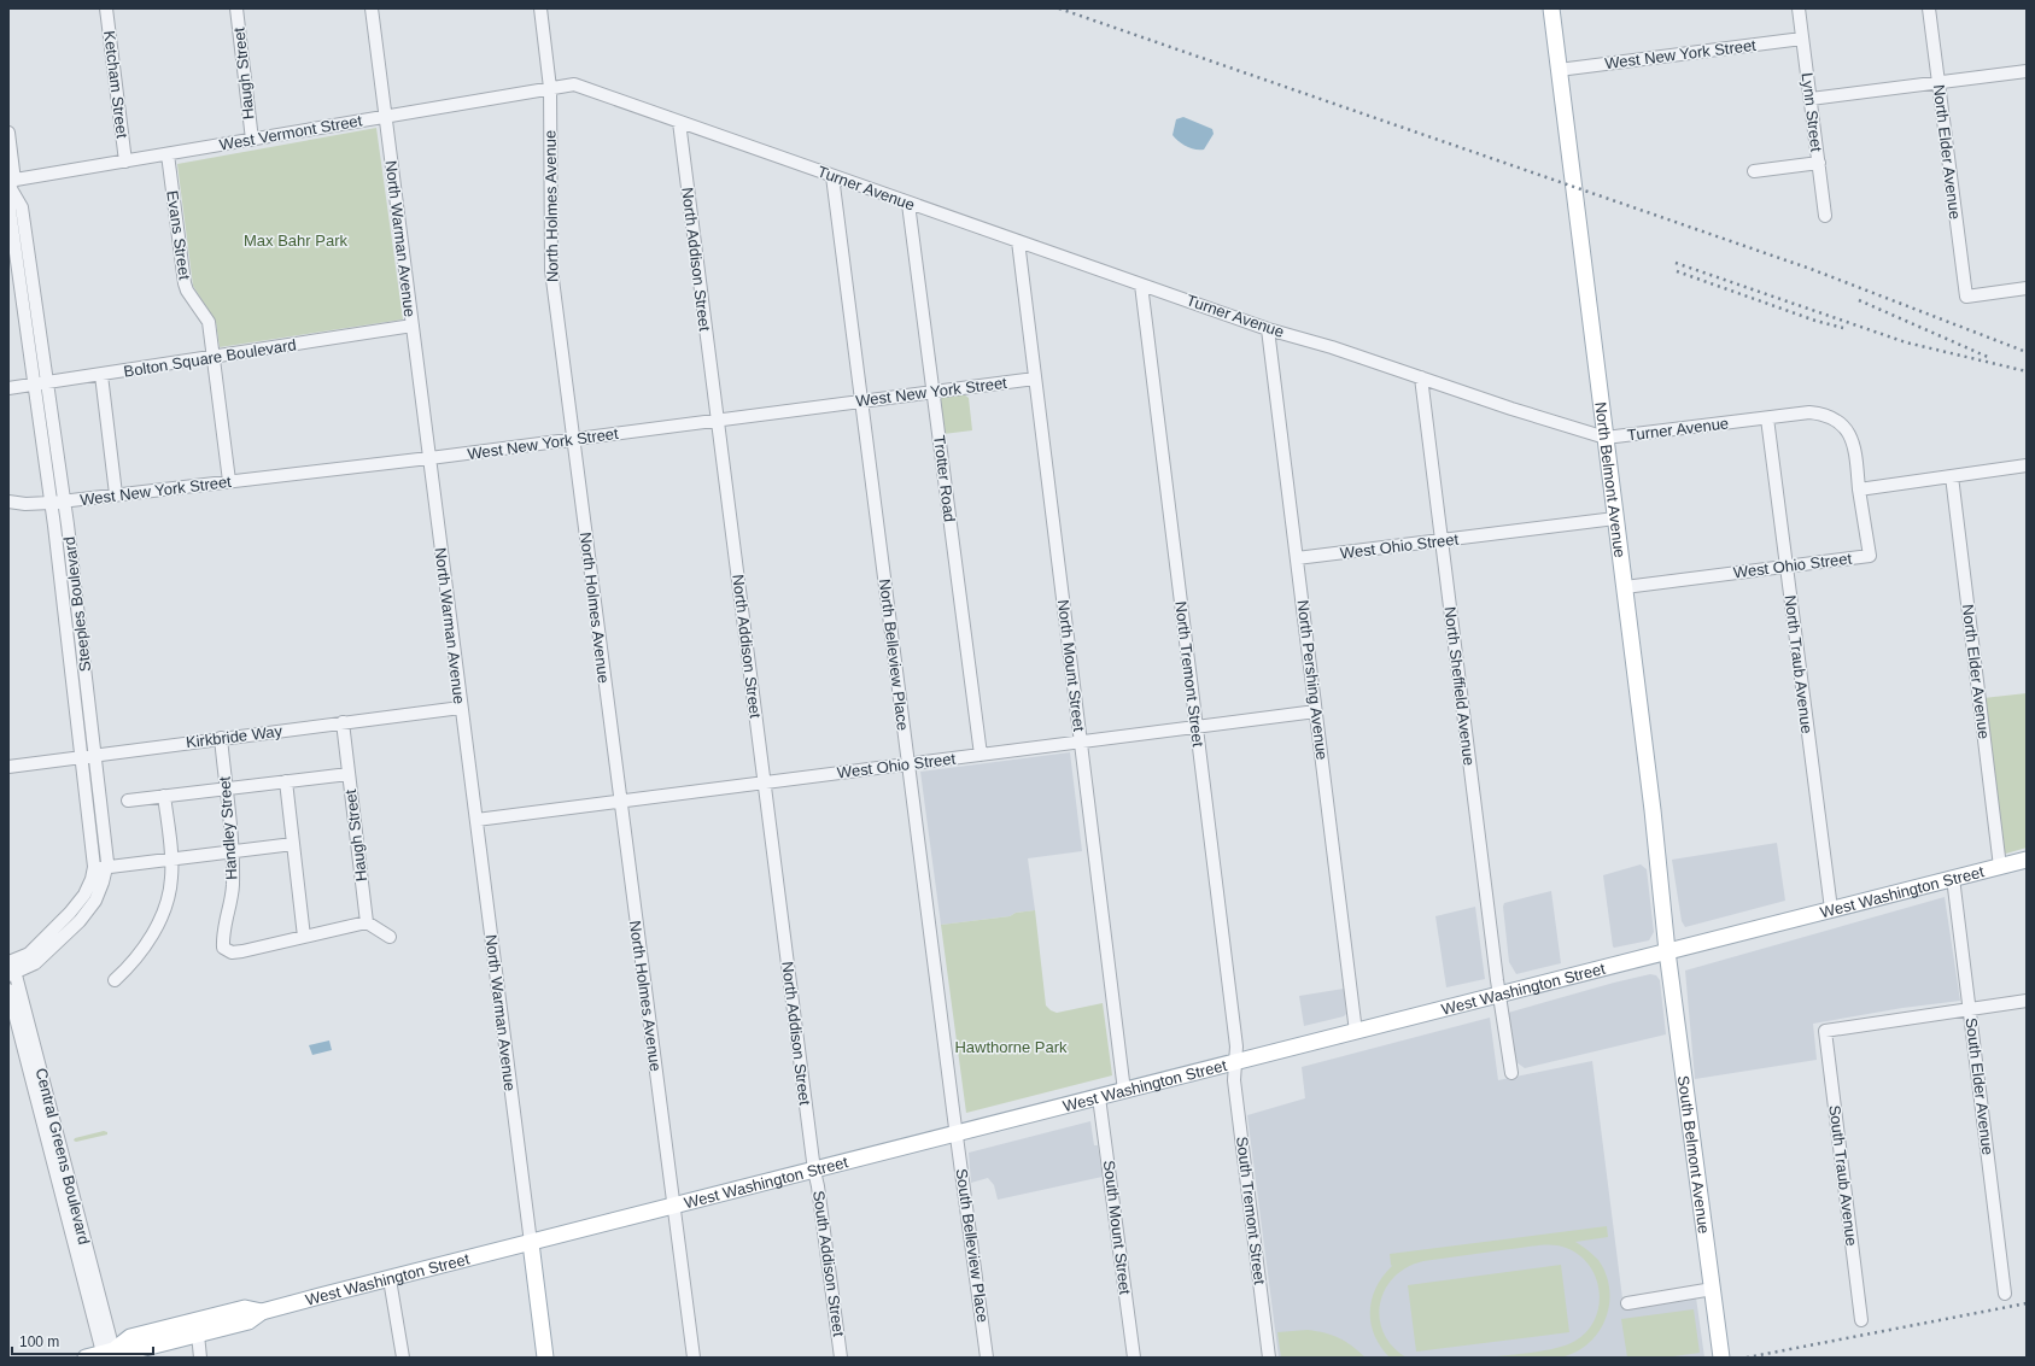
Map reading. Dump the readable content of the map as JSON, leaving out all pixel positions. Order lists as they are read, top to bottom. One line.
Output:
{"streets":{"main road":["North Belmont Avenue","West Washington Street","South Belmont Avenue"],"street":["West New York Street","Haugh Street","Ketcham Street","Lynn Street","West Vermont Street","North Elder Avenue","Turner Avenue","North Holmes Avenue","Evans Street","North Warman Avenue","North Addison Street","Bolton Square Boulevard","Trotter Road","West Ohio Street","Steeples Boulevard","North Belleview Place","North Traub Avenue","North Mount Street","North Tremont Street","North Pershing Avenue","North Sheffield Avenue","Kirkbride Way","Handley Street","South Elder Avenue","Central Greens Boulevard","South Traub Avenue","South Tremont Street","South Mount Street","South Belleview Place","South Addison Street"]},"crossings":[["West New York Street","Lynn Street"],["West New York Street","North Holmes Avenue"],["West New York Street","Evans Street"],["West New York Street","North Warman Avenue"],["West New York Street","North Addison Street"],["West New York Street","Trotter Road"],["West New York Street","North Belmont Avenue"],["West New York Street","Steeples Boulevard"],["West New York Street","North Belleview Place"],["West New York Street","North Mount Street"],["Haugh Street","West Vermont Street"],["Haugh Street","Kirkbride Way"],["Ketcham Street","West Vermont Street"],["West Vermont Street","Turner Avenue"],["West Vermont Street","North Holmes Avenue"],["West Vermont Street","Evans Street"],["West Vermont Street","North Warman Avenue"],["West Vermont Street","Steeples Boulevard"],["North Elder Avenue","West Washington Street"],["Turner Avenue","North Addison Street"],["Turner Avenue","Trotter Road"],["Turner Avenue","North Belmont Avenue"],["Turner Avenue","West Ohio Street"],["Turner Avenue","North Belleview Place"],["Turner Avenue","North Traub Avenue"],["Turner Avenue","North Mount Street"],["Turner Avenue","North Tremont Street"],["Turner Avenue","North Pershing Avenue"],["Turner Avenue","North Sheffield Avenue"],["North Holmes Avenue","West Ohio Street"],["North Holmes Avenue","West Washington Street"],["Evans Street","Bolton Square Boulevard"],["North Warman Avenue","Bolton Square Boulevard"],["North Warman Avenue","West Ohio Street"],["North Warman Avenue","Kirkbride Way"],["North Warman Avenue","West Washington Street"],["North Addison Street","West Ohio Street"],["North Addison Street","West Washington Street"],["North Addison Street","South Addison Street"],["Bolton Square Boulevard","Steeples Boulevard"],["Trotter Road","West Ohio Street"],["North Belmont Avenue","West Ohio Street"],["North Belmont Avenue","West Washington Street"],["North Belmont Avenue","South Belmont Avenue"],["West Ohio Street","North Belleview Place"],["West Ohio Street","North Traub Avenue"],["West Ohio Street","North Mount Street"],["West Ohio Street","North Tremont Street"],["West Ohio Street","North Pershing Avenue"],["West Ohio Street","North Sheffield Avenue"],["Steeples Boulevard","Kirkbride Way"],["Steeples Boulevard","Central Greens Boulevard"],["North Belleview Place","West Washington Street"],["North Belleview Place","South Belleview Place"],["North Traub Avenue","West Washington Street"],["North Mount Street","West Washington Street"],["North Tremont Street","West Washington Street"],["North Tremont Street","South Tremont Street"],["North Pershing Avenue","West Washington Street"],["North Sheffield Avenue","West Washington Street"],["Kirkbride Way","Handley Street"],["West Washington Street","South Elder Avenue"],["West Washington Street","South Belmont Avenue"],["West Washington Street","Central Greens Boulevard"],["West Washington Street","South Tremont Street"],["West Washington Street","South Mount Street"],["West Washington Street","South Belleview Place"],["West Washington Street","South Addison Street"],["South Elder Avenue","South Traub Avenue"]],"parks":["Max Bahr Park","Hawthorne Park"],"scale_bar":"100 m"}
